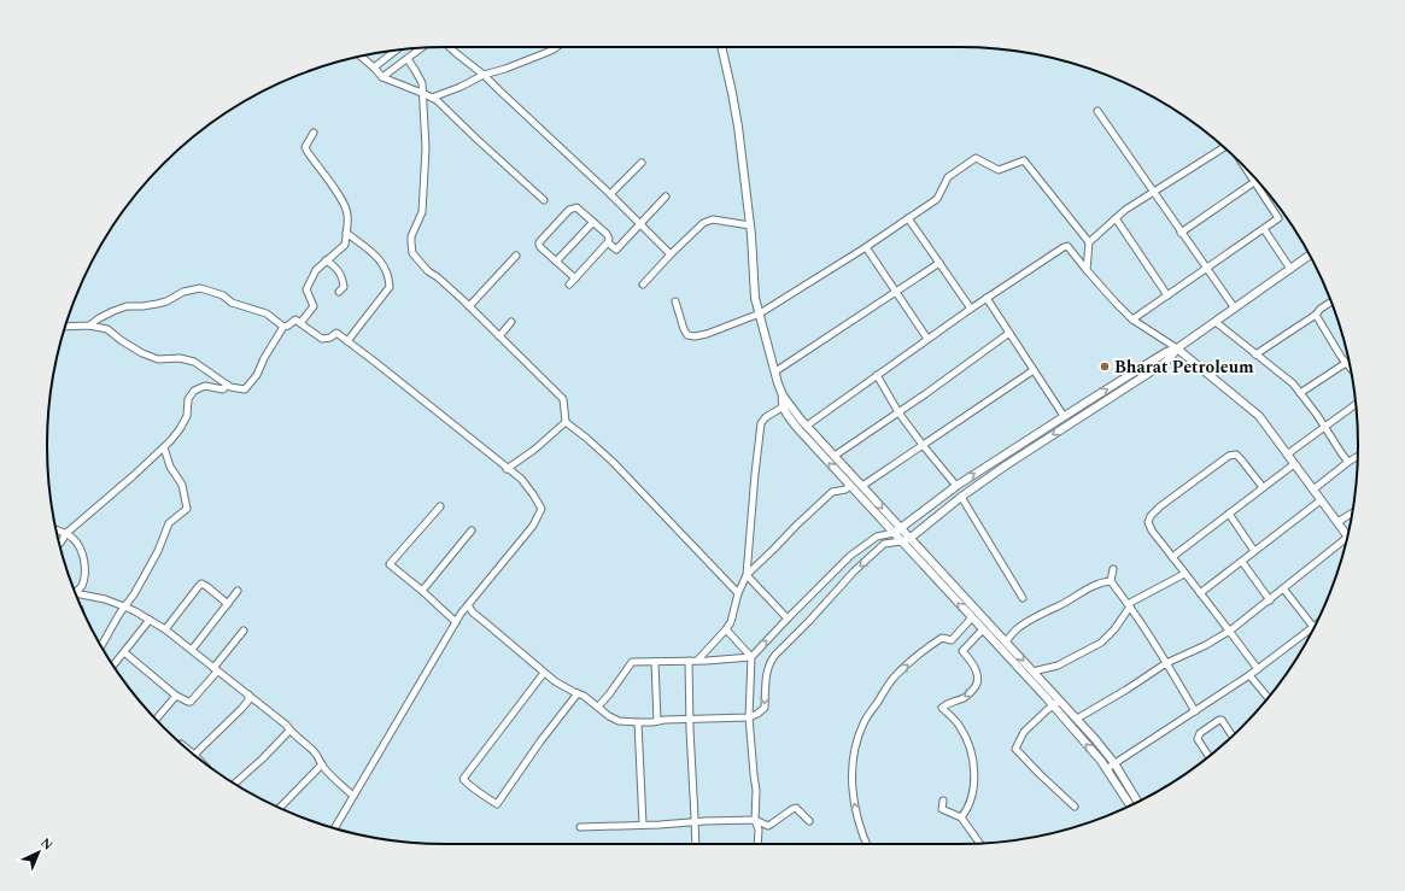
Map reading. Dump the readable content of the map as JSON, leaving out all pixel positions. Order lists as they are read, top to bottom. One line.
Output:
{"places":["Bharat Petroleum"],"north":"top right"}
